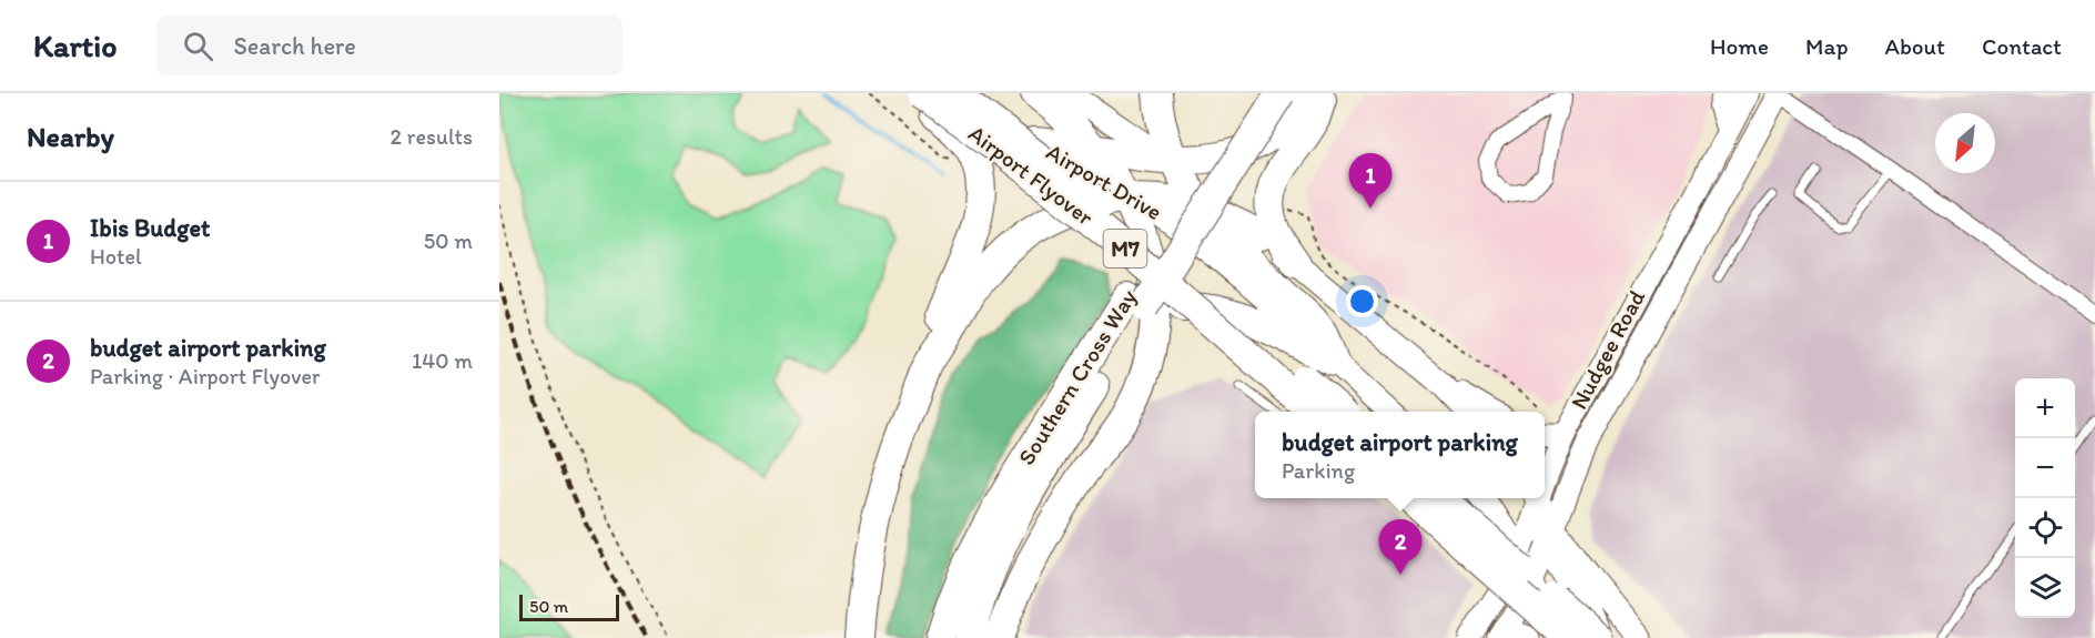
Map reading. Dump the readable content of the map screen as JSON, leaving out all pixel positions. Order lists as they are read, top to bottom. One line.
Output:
{"streets":{"highway":["Airport Flyover","M7","Southern Cross Way"],"main road":["Airport Drive","Nudgee Road"]},"crossings":[["Airport Flyover","Airport Drive"]],"scale_bar":"50 m","north":"bottom left","page":{"header":"Kartio","search":"Search here","nav":["Home","Map","About","Contact"],"heading":["Nearby","2 results"],"pins":["1","2"],"list":[{"mark":"1","name":"Ibis Budget","note":"Hotel","value":"50 m"},{"mark":"2","name":"budget airport parking","note":"Parking · Airport Flyover","value":"140 m"}],"map_buttons":["+","−"],"popup":["budget airport parking","Parking"],"scale":"50 m"}}
